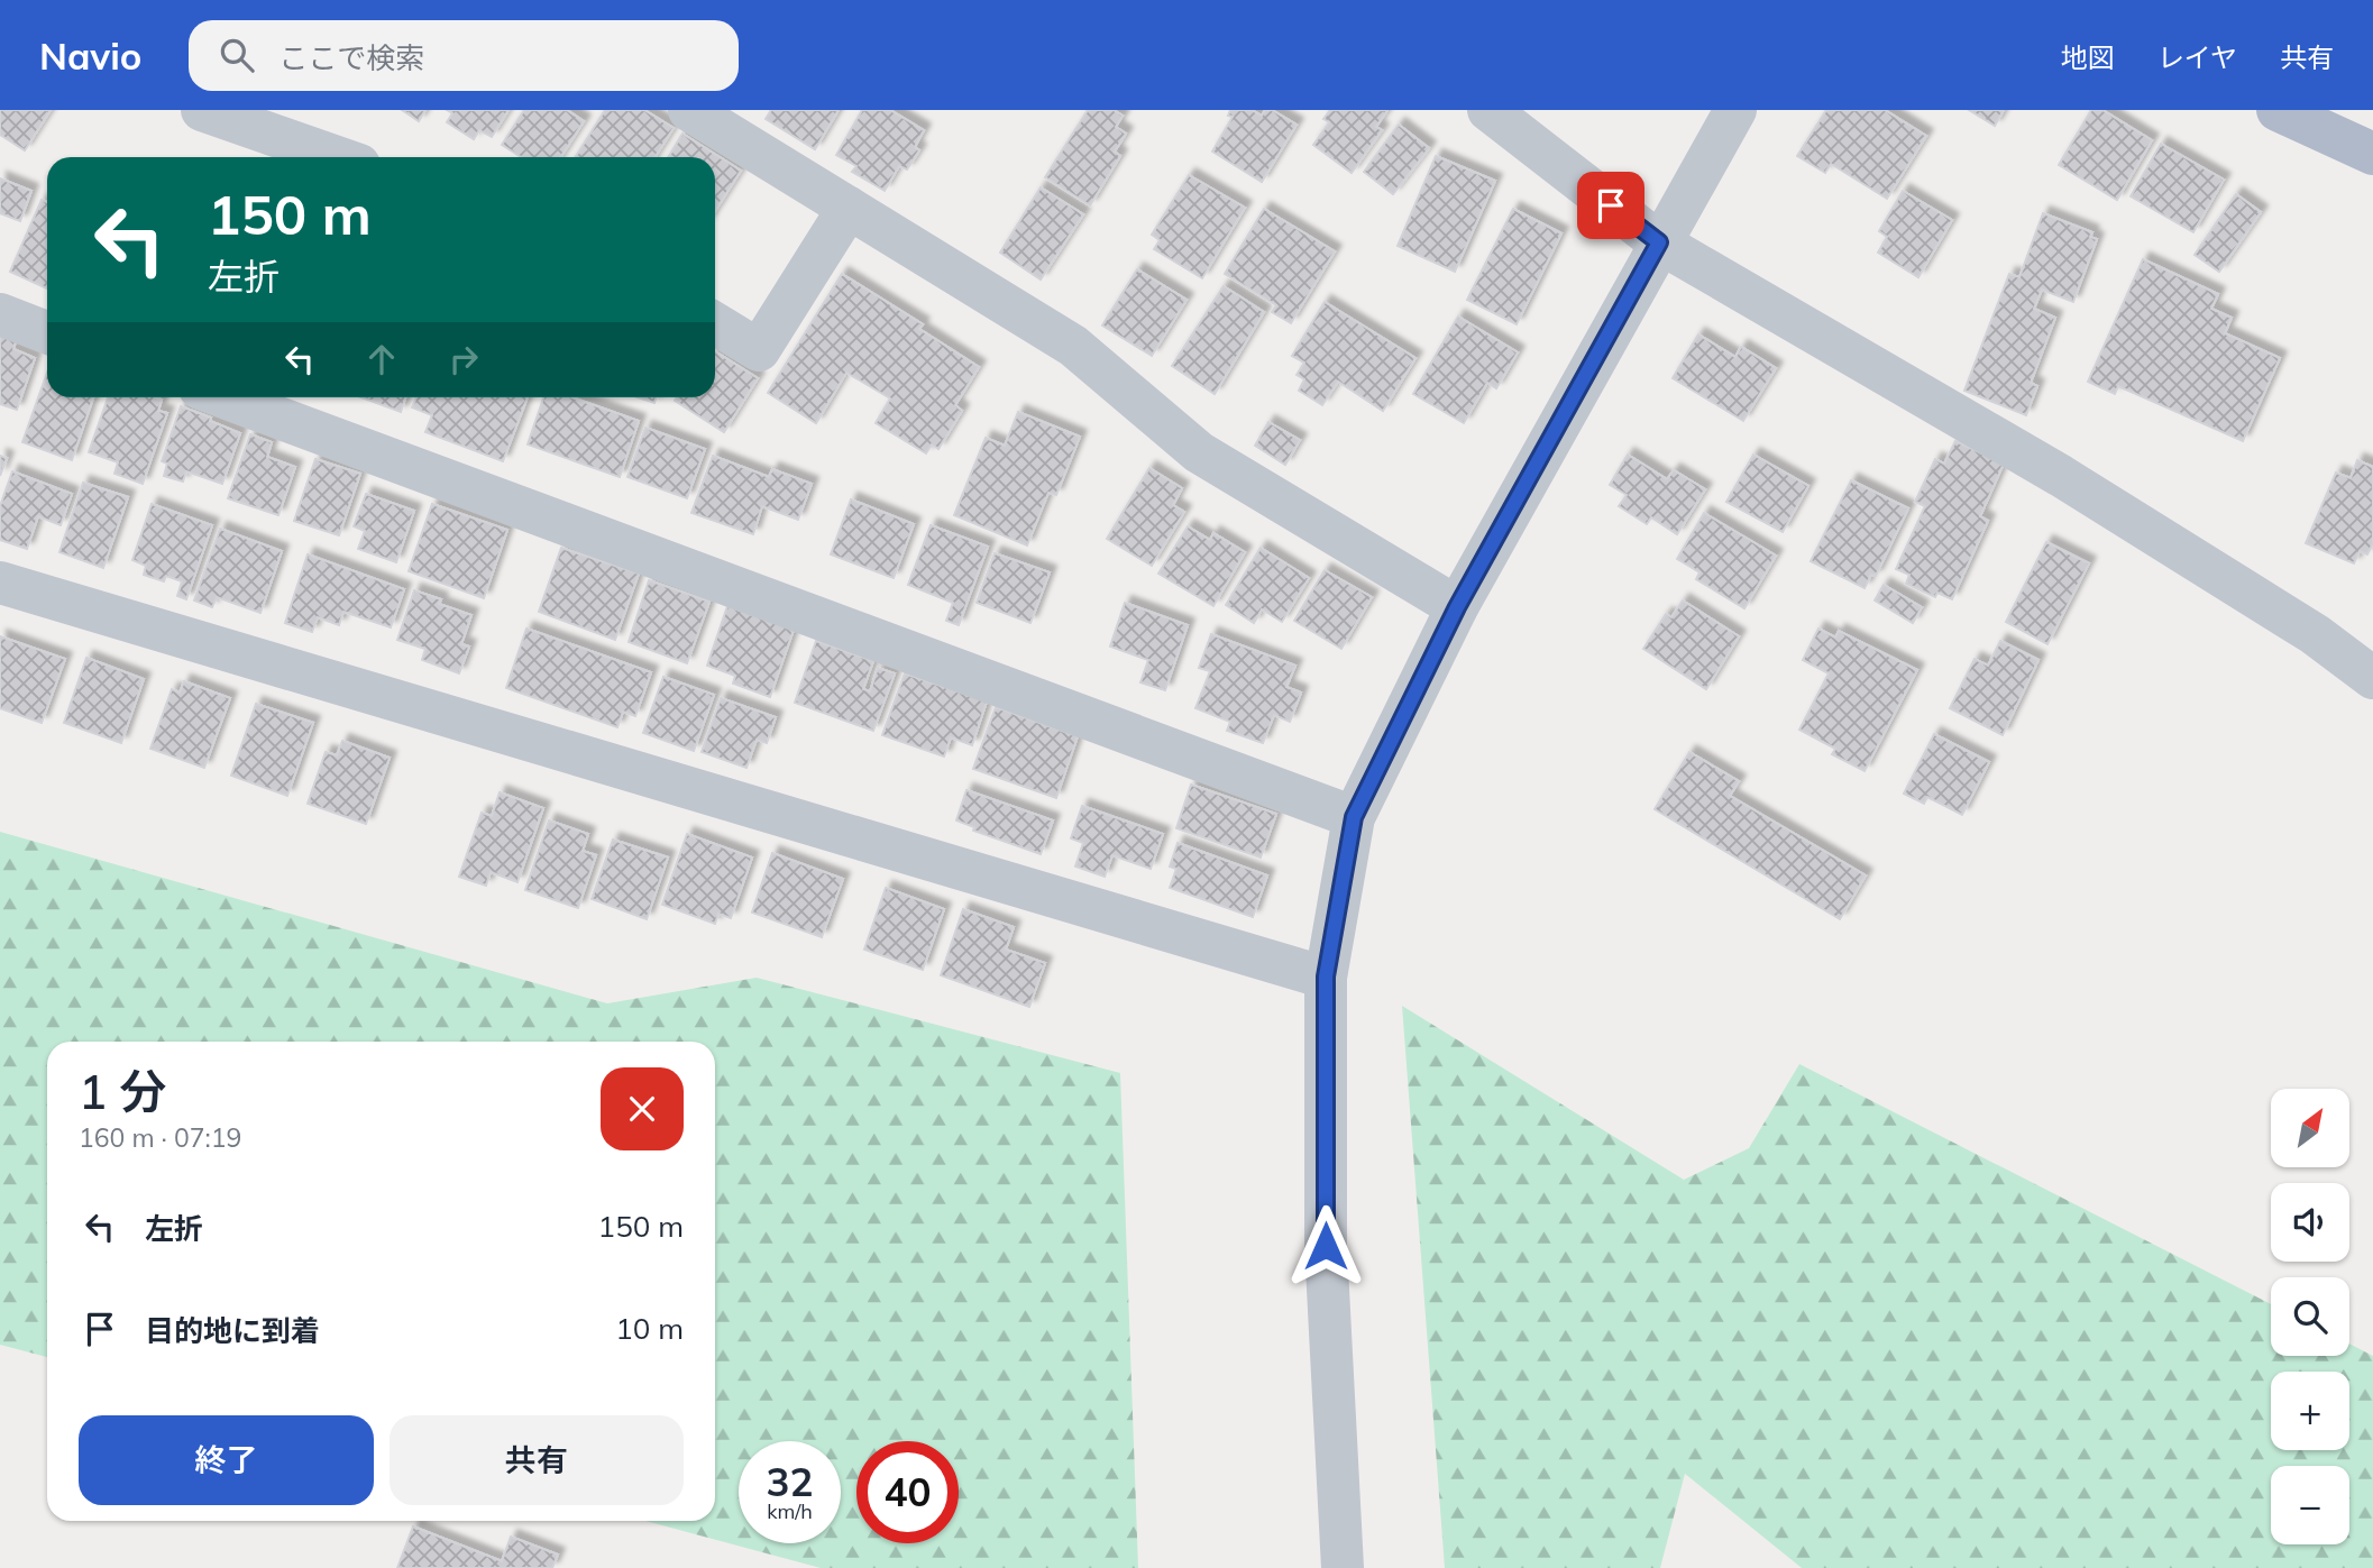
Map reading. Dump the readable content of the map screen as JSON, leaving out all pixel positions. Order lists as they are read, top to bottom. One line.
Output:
{"north":"top right","page":{"header":"Navio","search":"ここで検索","nav":["地図","レイヤ","共有"],"turn":["150 m","左折"],"heading":["1 分","160 m · 07:19"],"map_buttons":["+","−"],"list":[{"name":"左折","value":"150 m"},{"name":"目的地に到着","value":"10 m"}],"buttons":["終了","共有"],"speed":"32 km/h","limit":"40"}}
